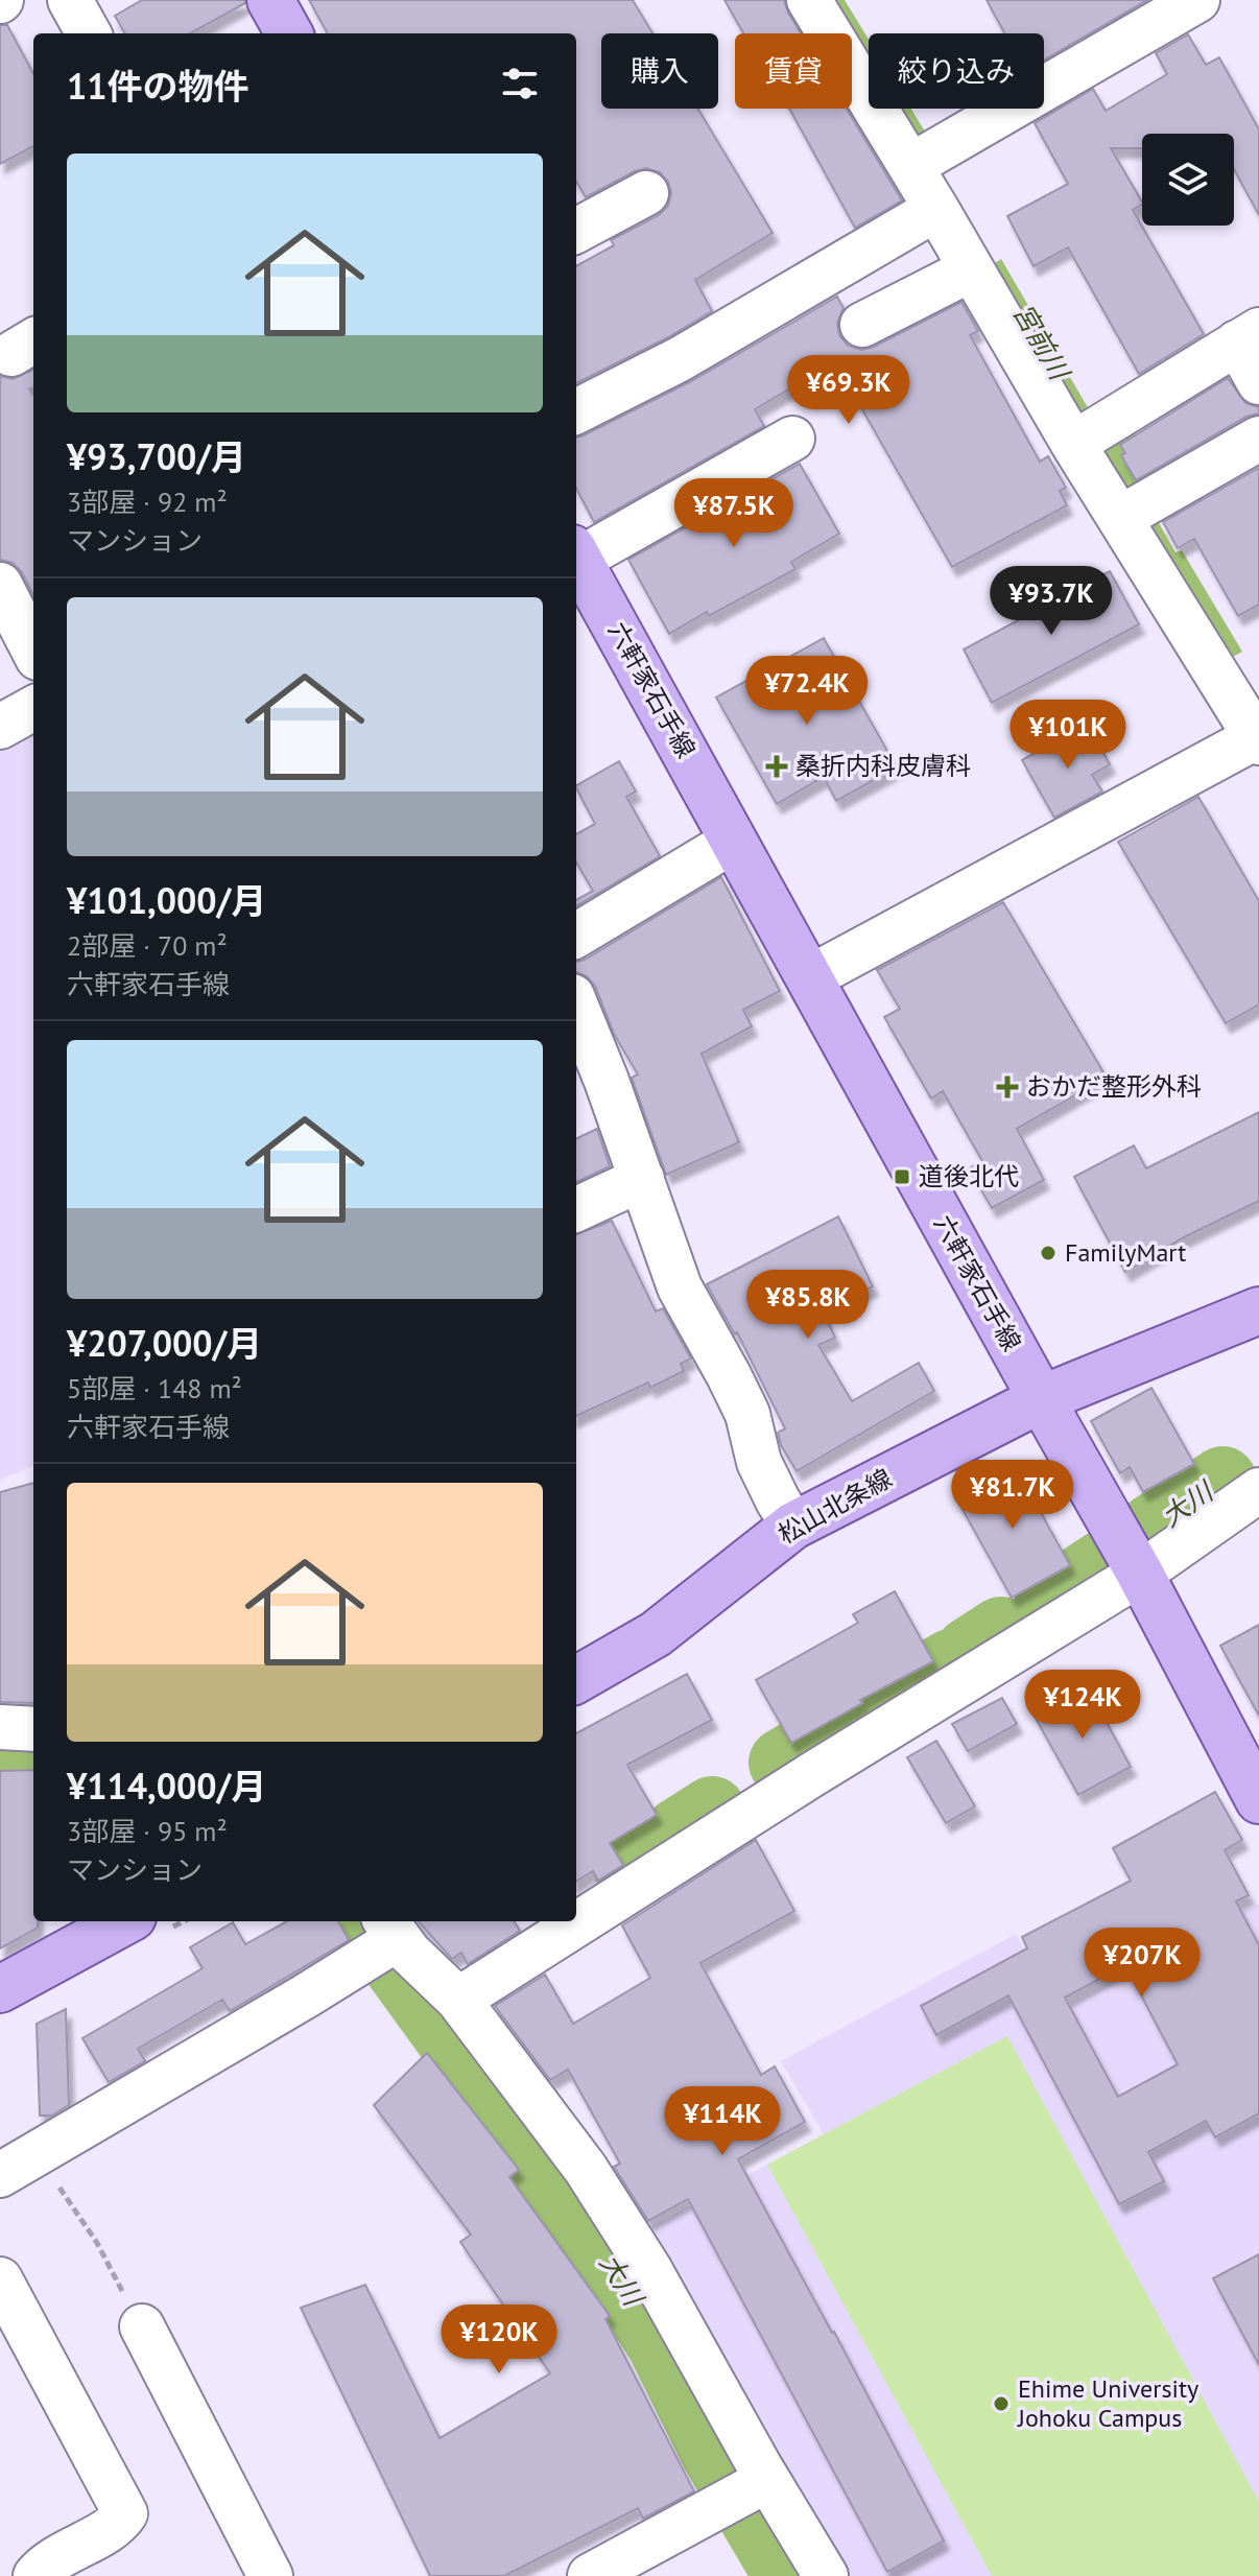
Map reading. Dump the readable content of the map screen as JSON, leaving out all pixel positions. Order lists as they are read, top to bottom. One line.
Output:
{"streets":{"main road":["六軒家石手線","松山北条線"]},"crossings":[["六軒家石手線","松山北条線"]],"water":["宮前川","大川"],"places":{"health":["桑折内科皮膚科","おかだ整形外科"],"transit":["道後北代"],"other":["FamilyMart","Ehime University Johoku Campus"]},"page":{"chip":["購入","賃貸","絞り込み"],"heading":"11件の物件","list":[{"name":"¥93,700/月","note":"3部屋 · 92 m² · マンション"},{"name":"¥101,000/月","note":"2部屋 · 70 m² · 六軒家石手線"},{"name":"¥207,000/月","note":"5部屋 · 148 m² · 六軒家石手線"},{"name":"¥114,000/月","note":"3部屋 · 95 m² · マンション"}],"price":["¥69.3K","¥87.5K","¥93.7K","¥72.4K","¥101K","¥85.8K","¥81.7K","¥124K","¥207K","¥114K","¥120K"]}}
